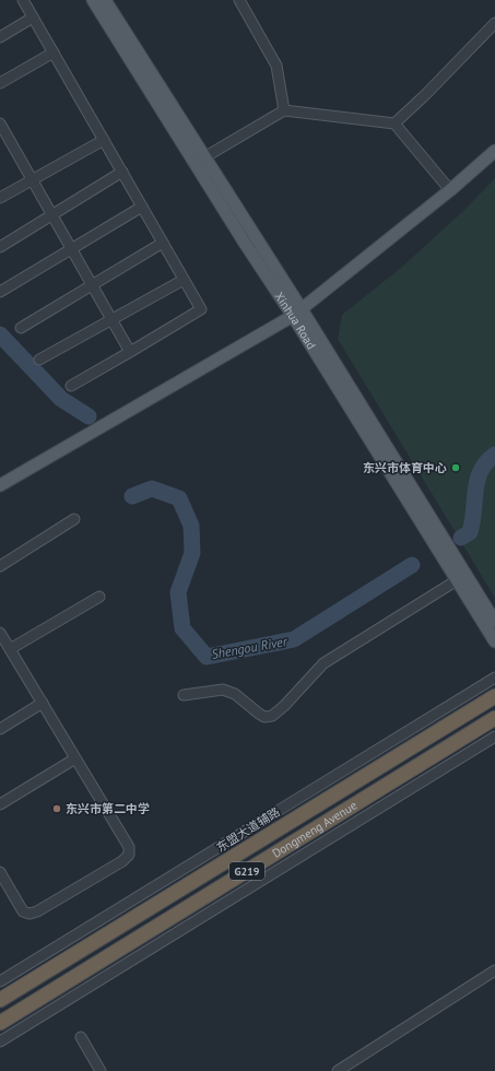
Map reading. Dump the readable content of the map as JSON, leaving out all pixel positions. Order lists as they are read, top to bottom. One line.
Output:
{"streets":{"highway":["Dongmeng Avenue","G219"],"main road":["Xinhua Road"],"street":["东盟大道辅路"]},"water":["Shengou River"],"places":["东兴市体育中心","东兴市第二中学"]}
